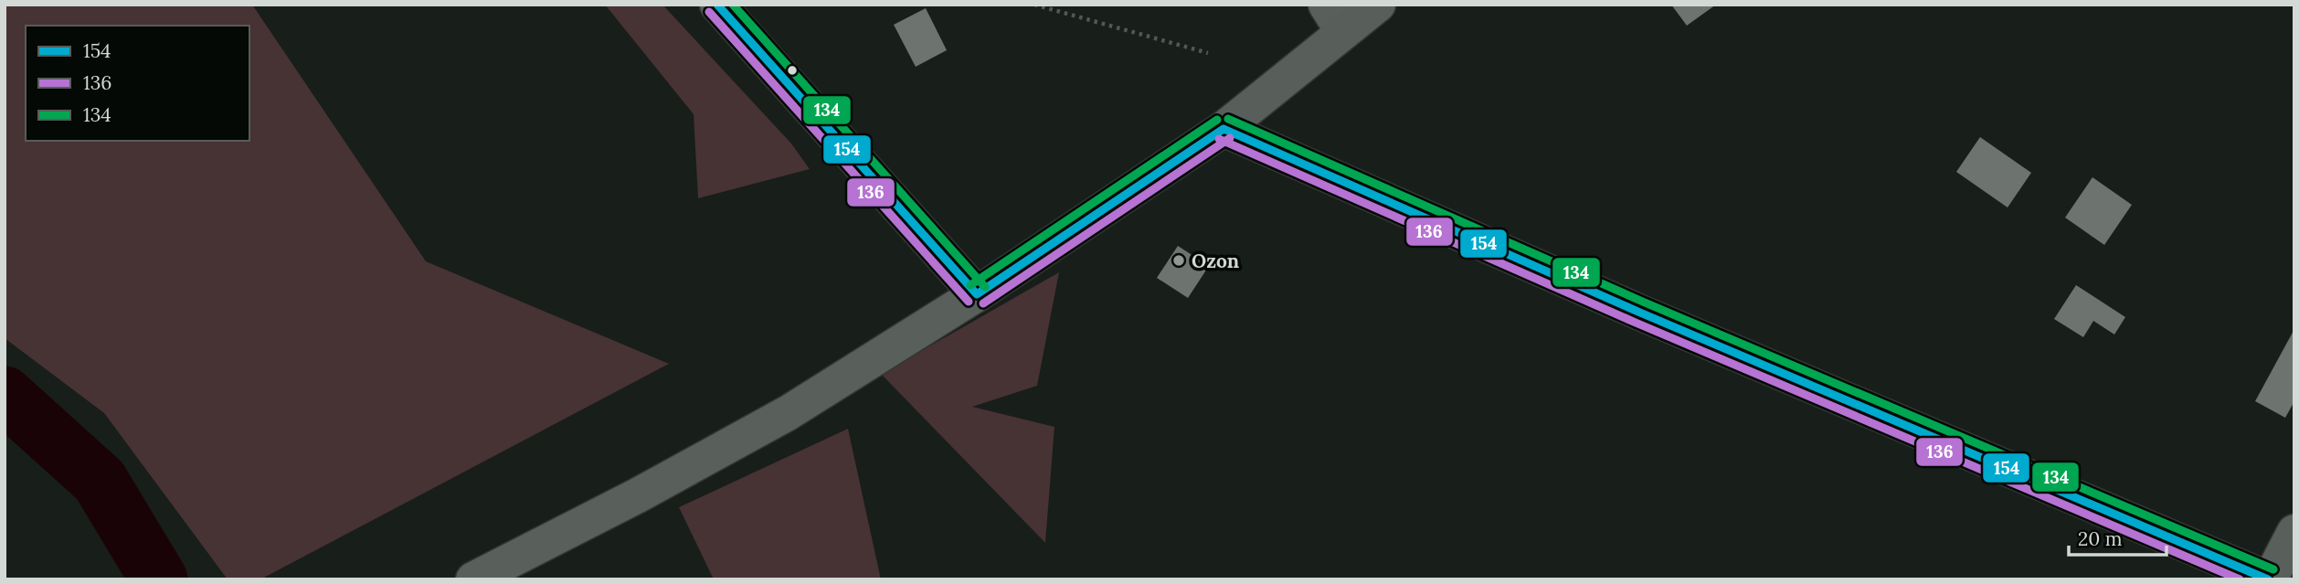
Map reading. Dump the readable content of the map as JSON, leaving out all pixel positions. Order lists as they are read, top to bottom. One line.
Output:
{"places":["Ozon"],"lines":["transit line 154","transit line 134","transit line 136"],"legend":["154","136","134"],"scale_bar":"20 m"}
